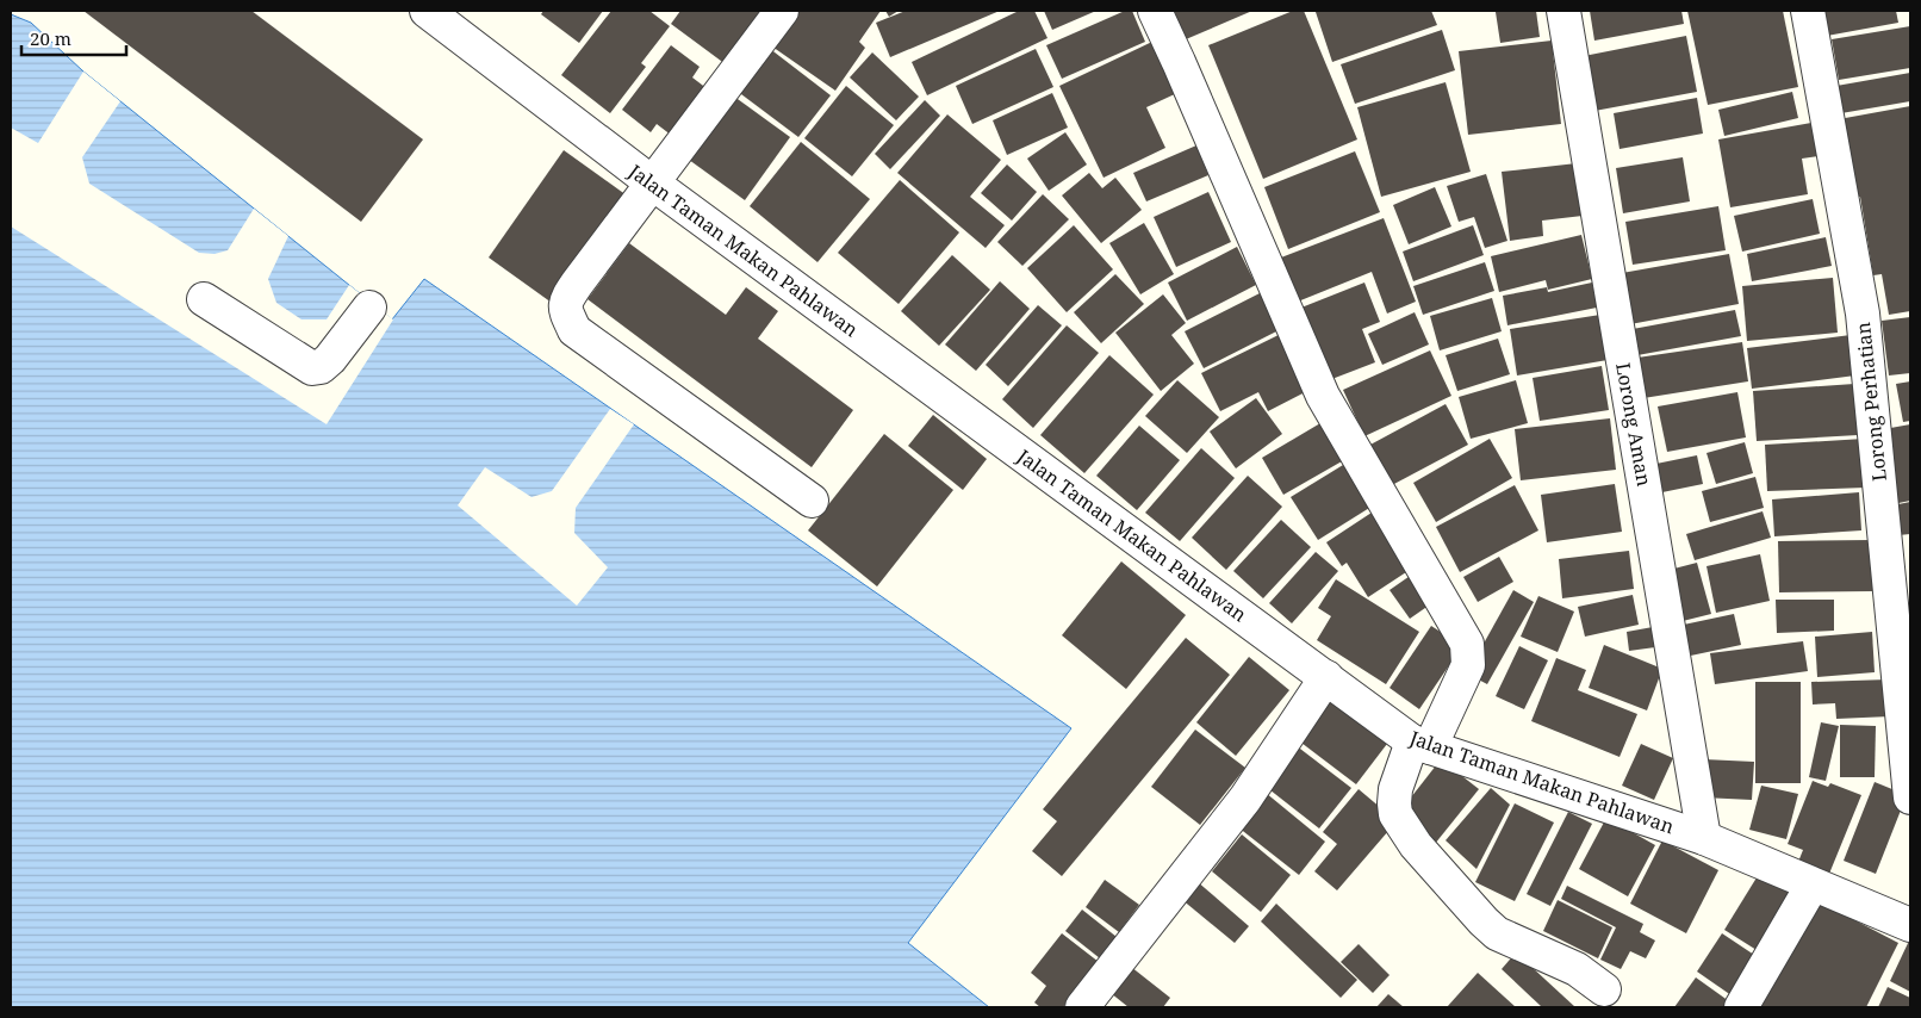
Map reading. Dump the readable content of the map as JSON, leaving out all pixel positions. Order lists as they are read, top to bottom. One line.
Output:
{"streets":{"street":["Jalan Taman Makan Pahlawan","Lorong Perhatian","Lorong Aman"]},"crossings":[["Jalan Taman Makan Pahlawan","Lorong Aman"]],"scale_bar":"20 m"}
